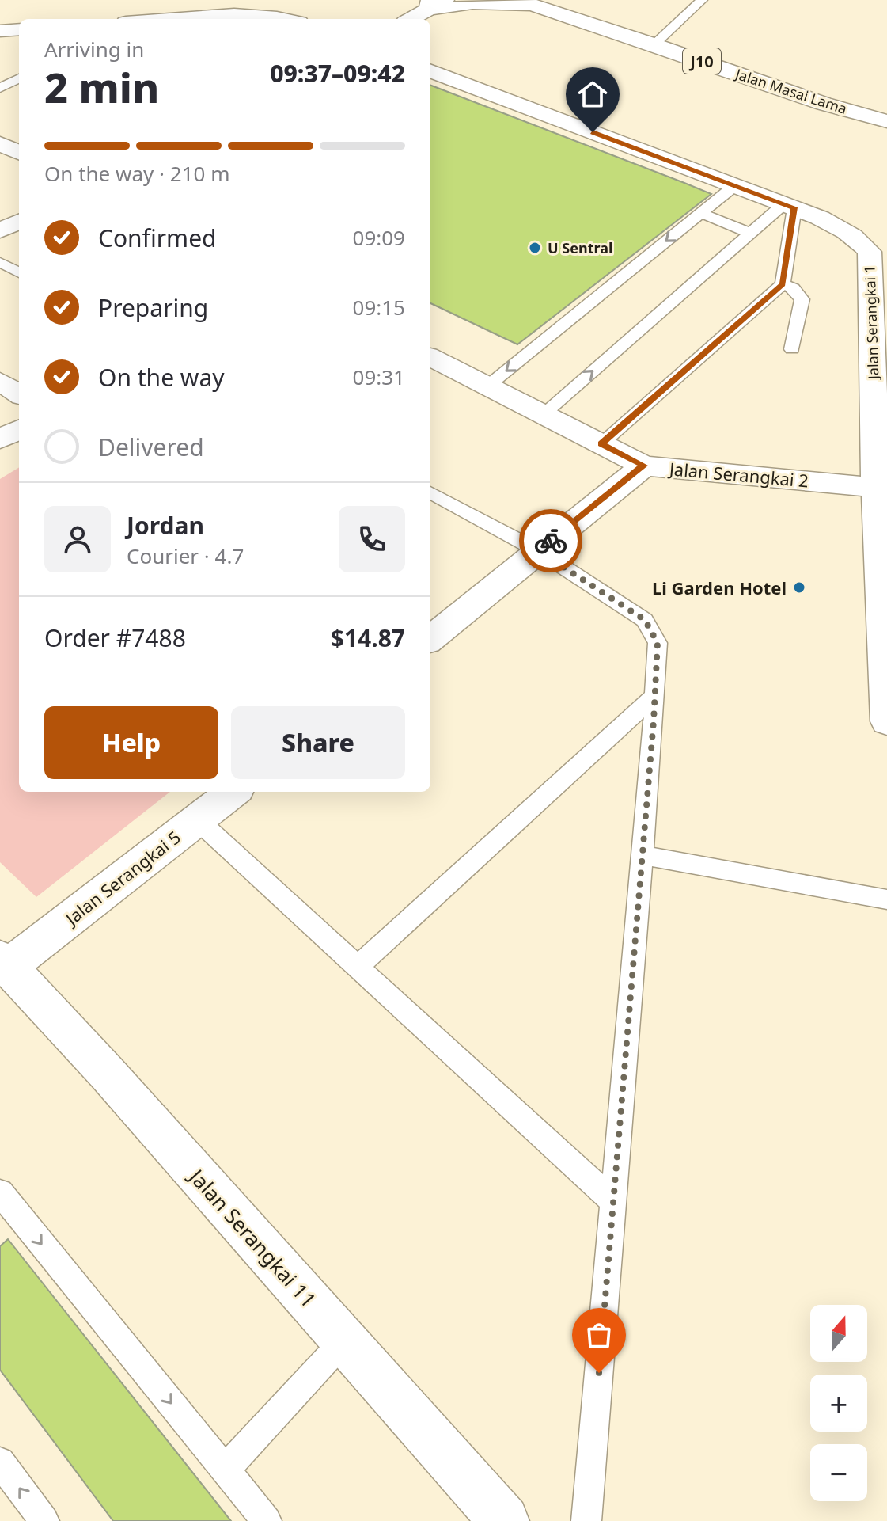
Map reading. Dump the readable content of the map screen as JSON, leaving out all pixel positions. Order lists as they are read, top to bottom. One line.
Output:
{"streets":{"street":["J10","Jalan Masai Lama","Jalan Serangkai 1","Jalan Serangkai 2","Jalan Serangkai 5","Jalan Serangkai 11"]},"crossings":[["Jalan Serangkai 1","Jalan Serangkai 2"],["Jalan Serangkai 5","Jalan Serangkai 11"]],"places":["U Sentral","Li Garden Hotel"],"north":"top","page":{"heading":["2 min","Arriving in","09:37–09:42"],"panel":["Jordan","Courier · 4.7","Order #7488","$14.87"],"bar":"On the way · 210 m","list":[["Confirmed","09:09"],["Preparing","09:15"],["On the way","09:31"],"Delivered"],"buttons":["Help","Share"],"map_buttons":["+","−"]}}
